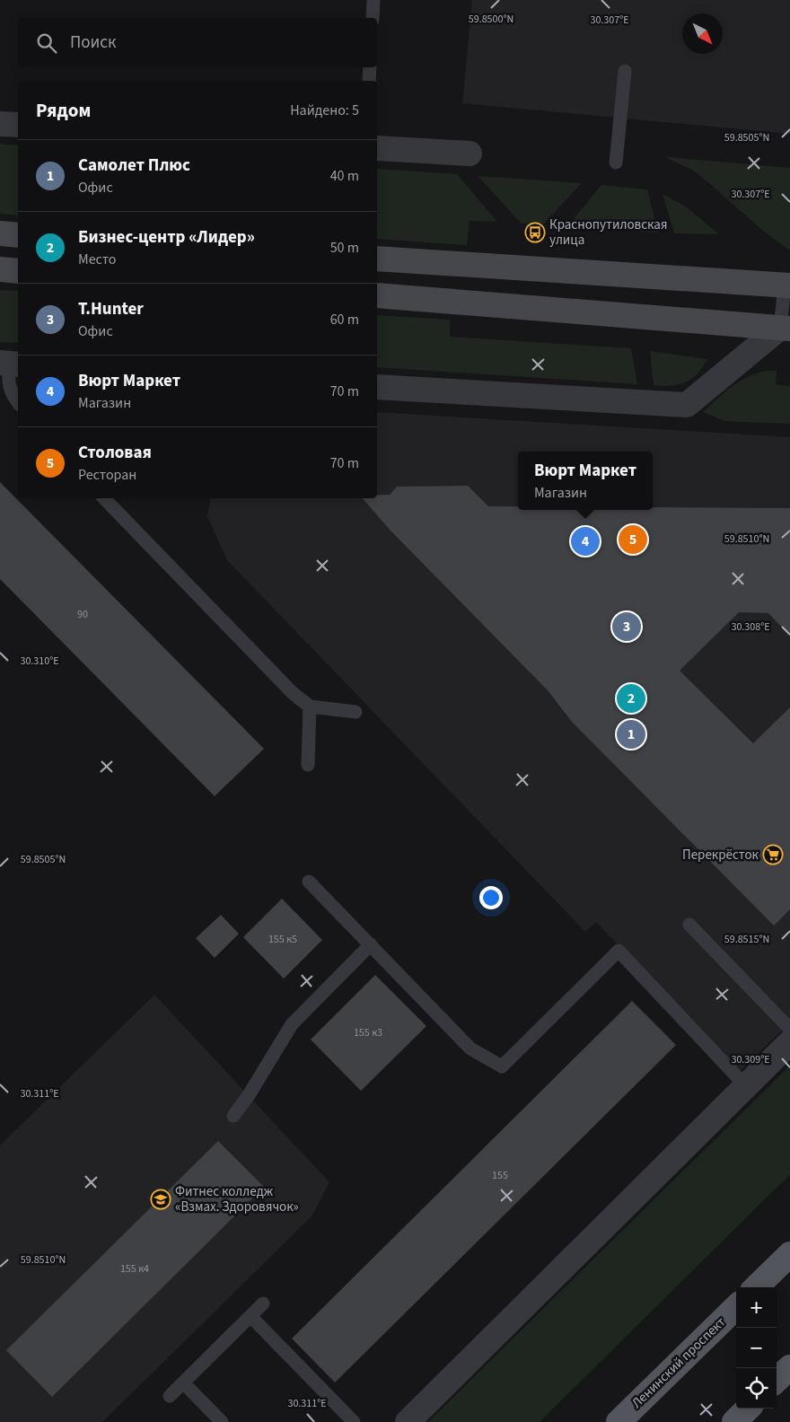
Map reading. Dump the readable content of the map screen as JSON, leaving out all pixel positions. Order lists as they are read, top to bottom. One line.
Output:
{"streets":{"main road":["Ленинский проспект"]},"places":{"bus stop":["Краснопутиловская улица"],"supermarket":["Перекрёсток"],"school or university":["Фитнес колледж «Взмах. Здоровячок»"]},"house_numbers":["90","155 к5","155 к3","155","155 к4"],"north":"bottom right","page":{"search":"Поиск","heading":["Рядом","Найдено: 5"],"list":[{"mark":"1","name":"Самолет Плюс","note":"Офис","value":"40 m"},{"mark":"2","name":"Бизнес-центр «Лидер»","note":"Место","value":"50 m"},{"mark":"3","name":"T.Hunter","note":"Офис","value":"60 m"},{"mark":"4","name":"Вюрт Маркет","note":"Магазин","value":"70 m"},{"mark":"5","name":"Столовая","note":"Ресторан","value":"70 m"}],"popup":["Вюрт Маркет","Магазин"],"pins":["5","4","3","2","1"],"map_buttons":["+","−"]},"coordinates":["59.8500°N","30.307°E","59.8505°N","59.8510°N","30.308°E","30.310°E","59.8515°N","30.309°E","30.311°E"]}
